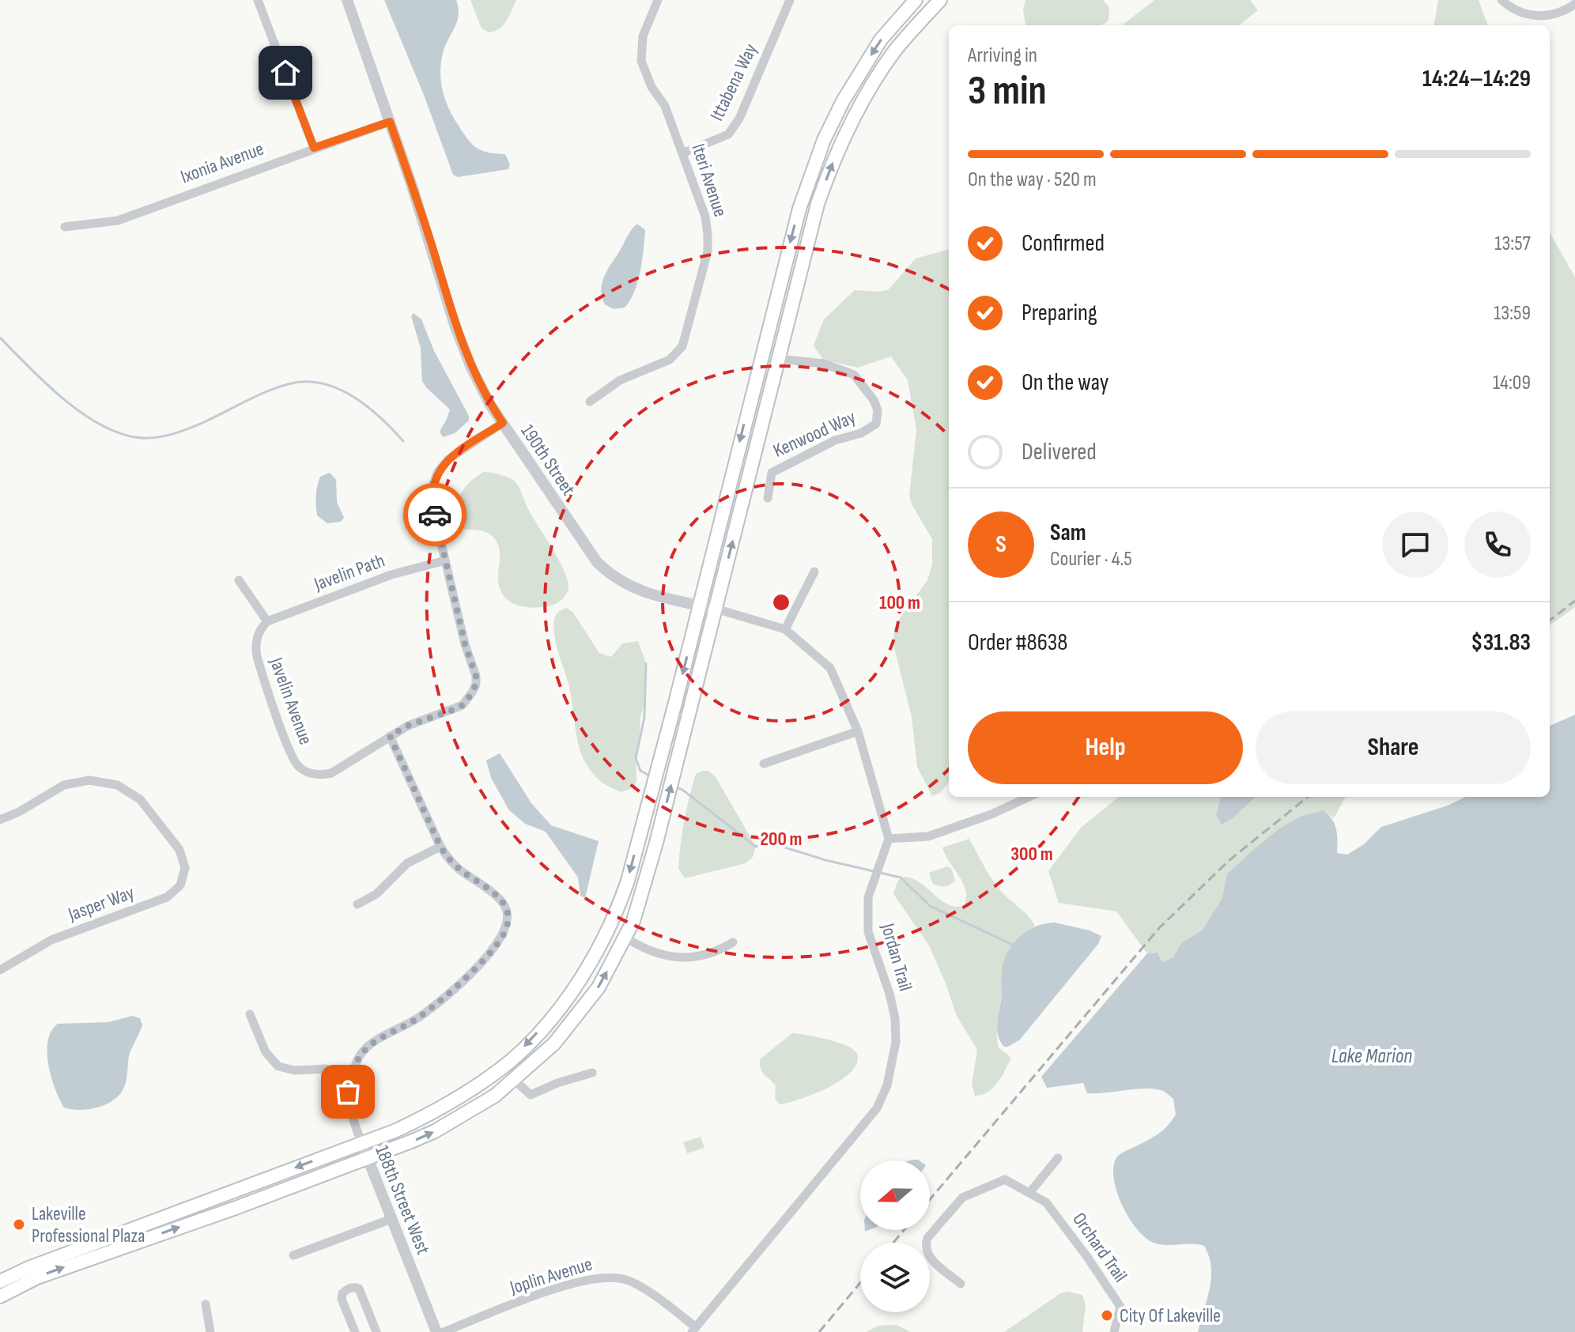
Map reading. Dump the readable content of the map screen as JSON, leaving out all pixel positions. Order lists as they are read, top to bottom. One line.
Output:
{"streets":{"street":["Ittabena Way","Ixonia Avenue","Iteri Avenue","Kenwood Way","190th Street","Javelin Path","Javelin Avenue","Jasper Way","Jordan Trail","188th Street West","Orchard Trail","Joplin Avenue"]},"crossings":[["Ittabena Way","Iteri Avenue"],["Ixonia Avenue","190th Street"],["Javelin Path","Javelin Avenue"],["Javelin Avenue","188th Street West"],["Jordan Trail","Joplin Avenue"]],"water":["Lake Marion"],"places":["Lakeville Professional Plaza","City Of Lakeville"],"north":"left","page":{"heading":["3 min","Arriving in","14:24–14:29"],"panel":["Sam","Courier · 4.5","Order #8638","$31.83"],"bar":"On the way · 520 m","list":[["Confirmed","13:57"],["Preparing","13:59"],["On the way","14:09"],"Delivered"],"round":"S","buttons":["Help","Share"]},"rings":["100 m","200 m","300 m"]}
